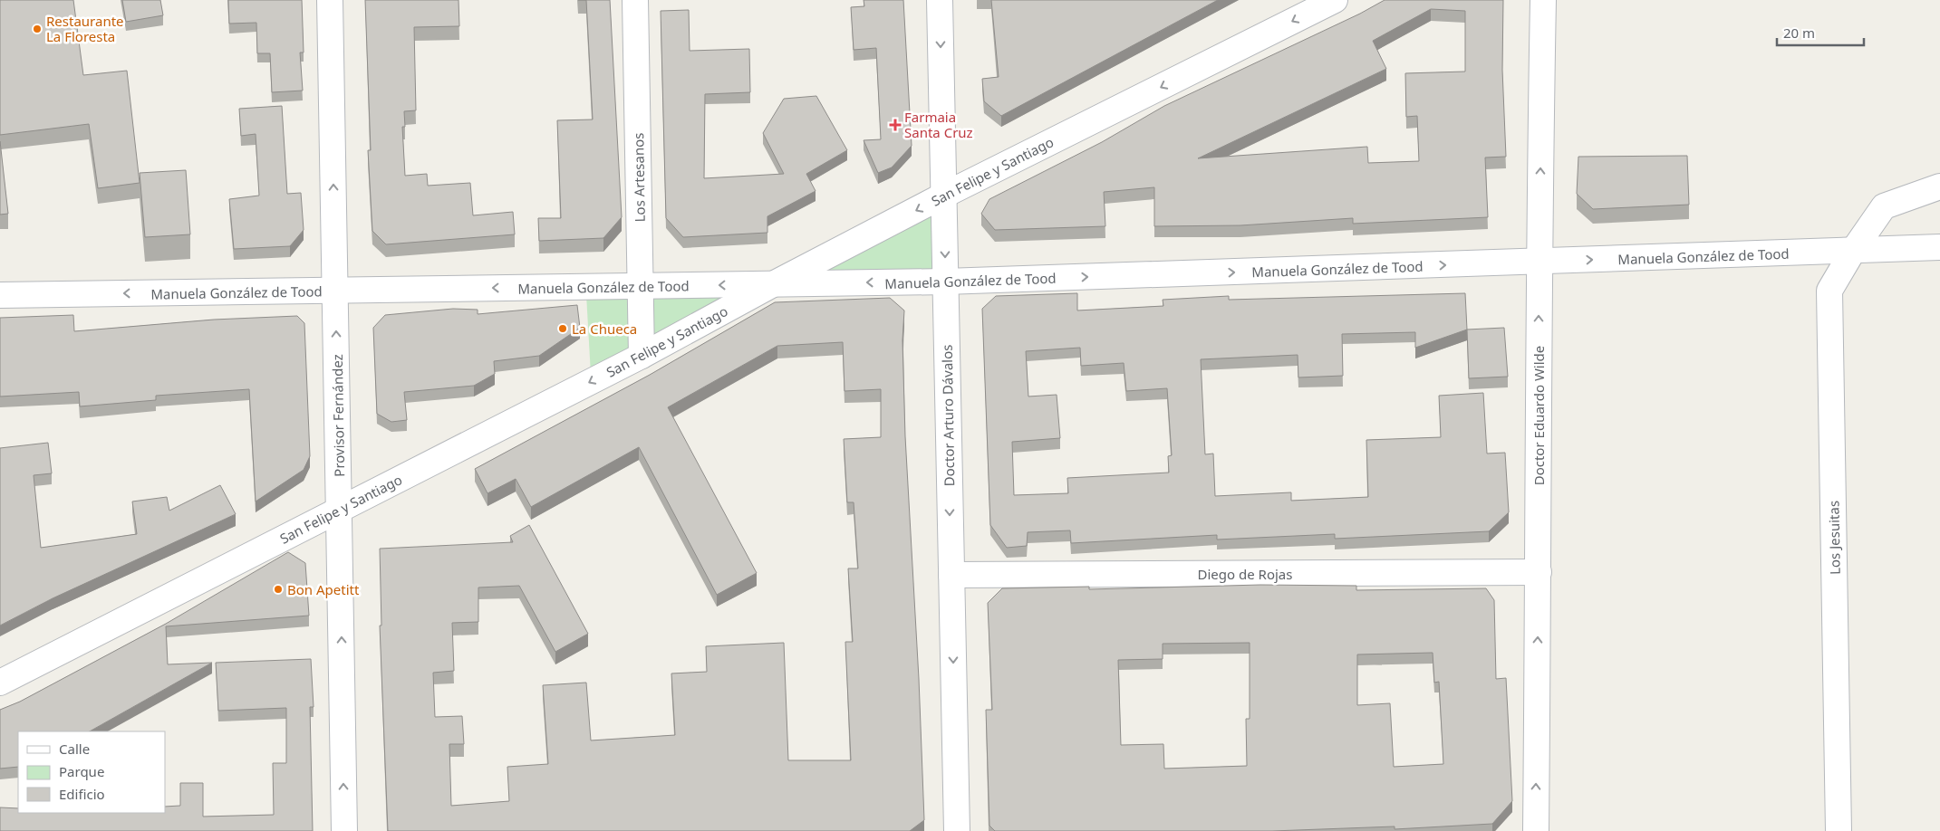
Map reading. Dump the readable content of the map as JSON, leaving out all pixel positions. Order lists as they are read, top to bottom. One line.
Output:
{"streets":{"street":["San Felipe y Santiago","Los Artesanos","Manuela González de Tood","Provisor Fernández","Doctor Arturo Dávalos","Doctor Eduardo Wilde","Los Jesuitas","Diego de Rojas"]},"crossings":[["San Felipe y Santiago","Los Artesanos"],["San Felipe y Santiago","Manuela González de Tood"],["San Felipe y Santiago","Provisor Fernández"],["San Felipe y Santiago","Doctor Arturo Dávalos"],["Los Artesanos","Manuela González de Tood"],["Manuela González de Tood","Provisor Fernández"],["Manuela González de Tood","Doctor Arturo Dávalos"],["Manuela González de Tood","Doctor Eduardo Wilde"],["Manuela González de Tood","Los Jesuitas"],["Doctor Arturo Dávalos","Diego de Rojas"],["Doctor Eduardo Wilde","Diego de Rojas"]],"one_way":["San Felipe y Santiago","Provisor Fernández","Doctor Arturo Dávalos","Doctor Eduardo Wilde"],"places":{"other":["Restaurante La Floresta","La Chueca","Bon Apetitt"],"health":["Farmaia Santa Cruz"]},"legend":["Calle","Parque","Edificio"],"scale_bar":"20 m"}
